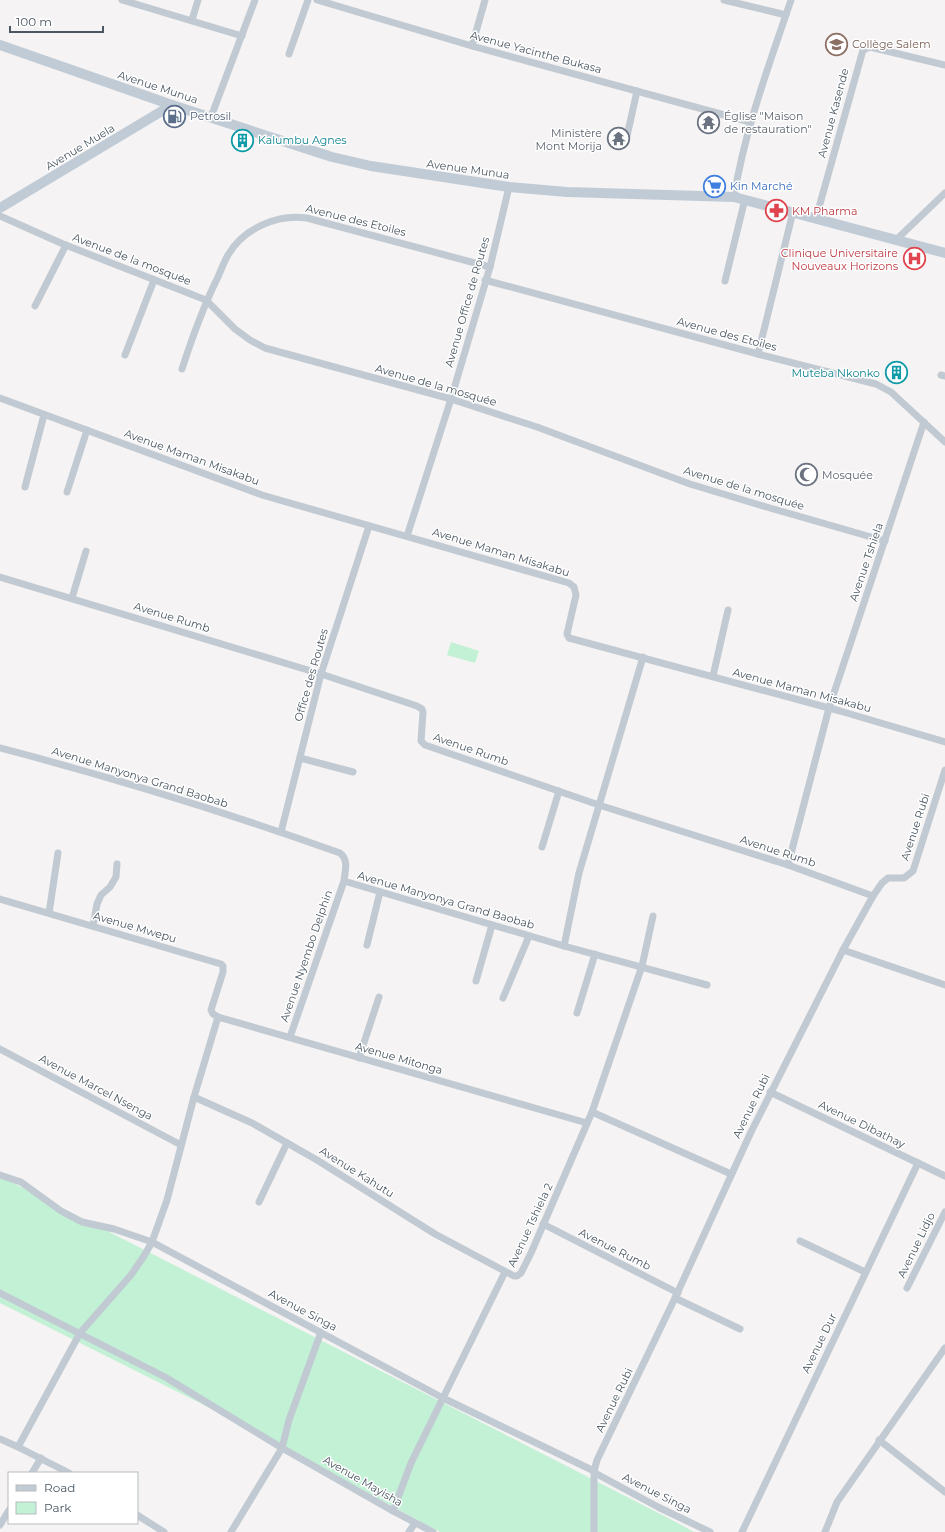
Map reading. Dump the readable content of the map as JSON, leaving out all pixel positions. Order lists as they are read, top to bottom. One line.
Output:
{"streets":{"main road":["Avenue Munua","Avenue Muela"],"street":["Avenue Yacinthe Bukasa","Avenue Kasende","Avenue des Etoiles","Avenue de la mosquée","Avenue Office de Routes","Avenue Maman Misakabu","Avenue Tshiela","Avenue Rumb","Office des Routes","Avenue Manyonya Grand Baobab","Avenue Rubi","Avenue Mwepu","Avenue Nyembo Delphin","Avenue Mitonga","Avenue Marcel Nsenga","Avenue Dibathay","Avenue Kahutu","Avenue Tshiela 2","Avenue Lidjo","Avenue Singa","Avenue Dur","Avenue Mayisha"]},"crossings":[["Avenue Munua","Avenue Kasende"],["Avenue Munua","Avenue Muela"],["Avenue Munua","Avenue Office de Routes"],["Avenue des Etoiles","Avenue de la mosquée"],["Avenue des Etoiles","Avenue Office de Routes"],["Avenue des Etoiles","Avenue Tshiela"],["Avenue de la mosquée","Avenue Office de Routes"],["Avenue de la mosquée","Avenue Tshiela"],["Avenue Office de Routes","Avenue Maman Misakabu"],["Avenue Maman Misakabu","Avenue Tshiela"],["Avenue Maman Misakabu","Office des Routes"],["Avenue Tshiela","Avenue Rumb"],["Avenue Rumb","Office des Routes"],["Avenue Rumb","Avenue Rubi"],["Avenue Rumb","Avenue Tshiela 2"],["Office des Routes","Avenue Manyonya Grand Baobab"],["Avenue Manyonya Grand Baobab","Avenue Nyembo Delphin"],["Avenue Manyonya Grand Baobab","Avenue Tshiela 2"],["Avenue Rubi","Avenue Dibathay"],["Avenue Rubi","Avenue Singa"],["Avenue Mwepu","Avenue Mitonga"],["Avenue Nyembo Delphin","Avenue Mitonga"],["Avenue Mitonga","Avenue Tshiela 2"],["Avenue Dibathay","Avenue Dur"],["Avenue Kahutu","Avenue Tshiela 2"],["Avenue Tshiela 2","Avenue Singa"],["Avenue Tshiela 2","Avenue Mayisha"]],"places":{"school or university":["Collège Salem"],"fuel station":["Petrosil"],"temple":["Église \"Maison de restauration\"","Ministère Mont Morija"],"building":["Kalumbu Agnes","Muteba Nkonko"],"supermarket":["Kin Marché"],"pharmacy":["KM Pharma"],"hospital":["Clinique Universitaire Nouveaux Horizons"],"mosque":["Mosquée"]},"legend":["Road","Park"],"scale_bar":"100 m"}
